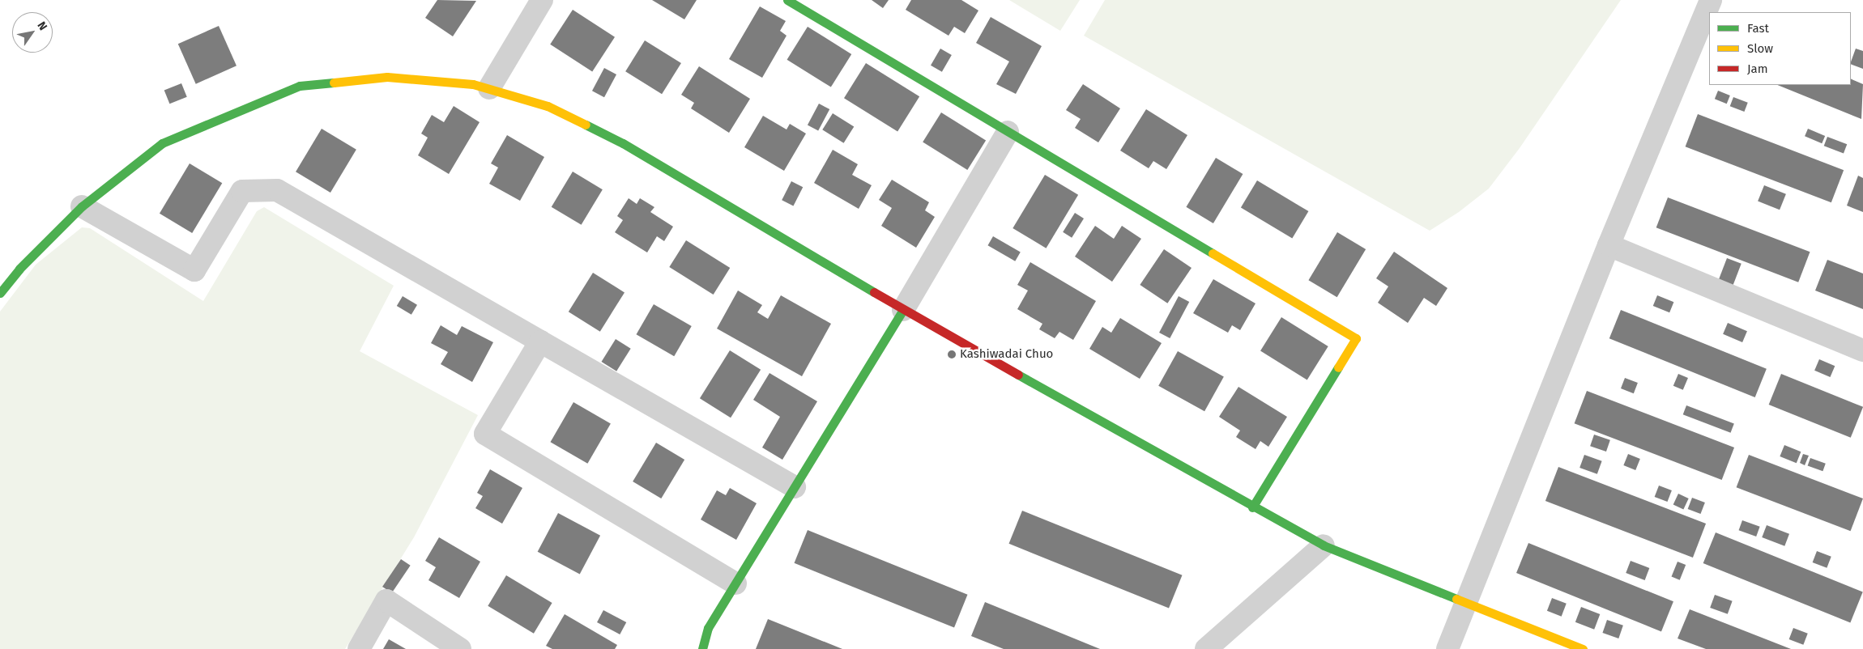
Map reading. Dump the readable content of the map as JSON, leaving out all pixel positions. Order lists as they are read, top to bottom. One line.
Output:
{"places":["Kashiwadai Chuo"],"legend":["Fast","Slow","Jam"],"north":"top right"}
